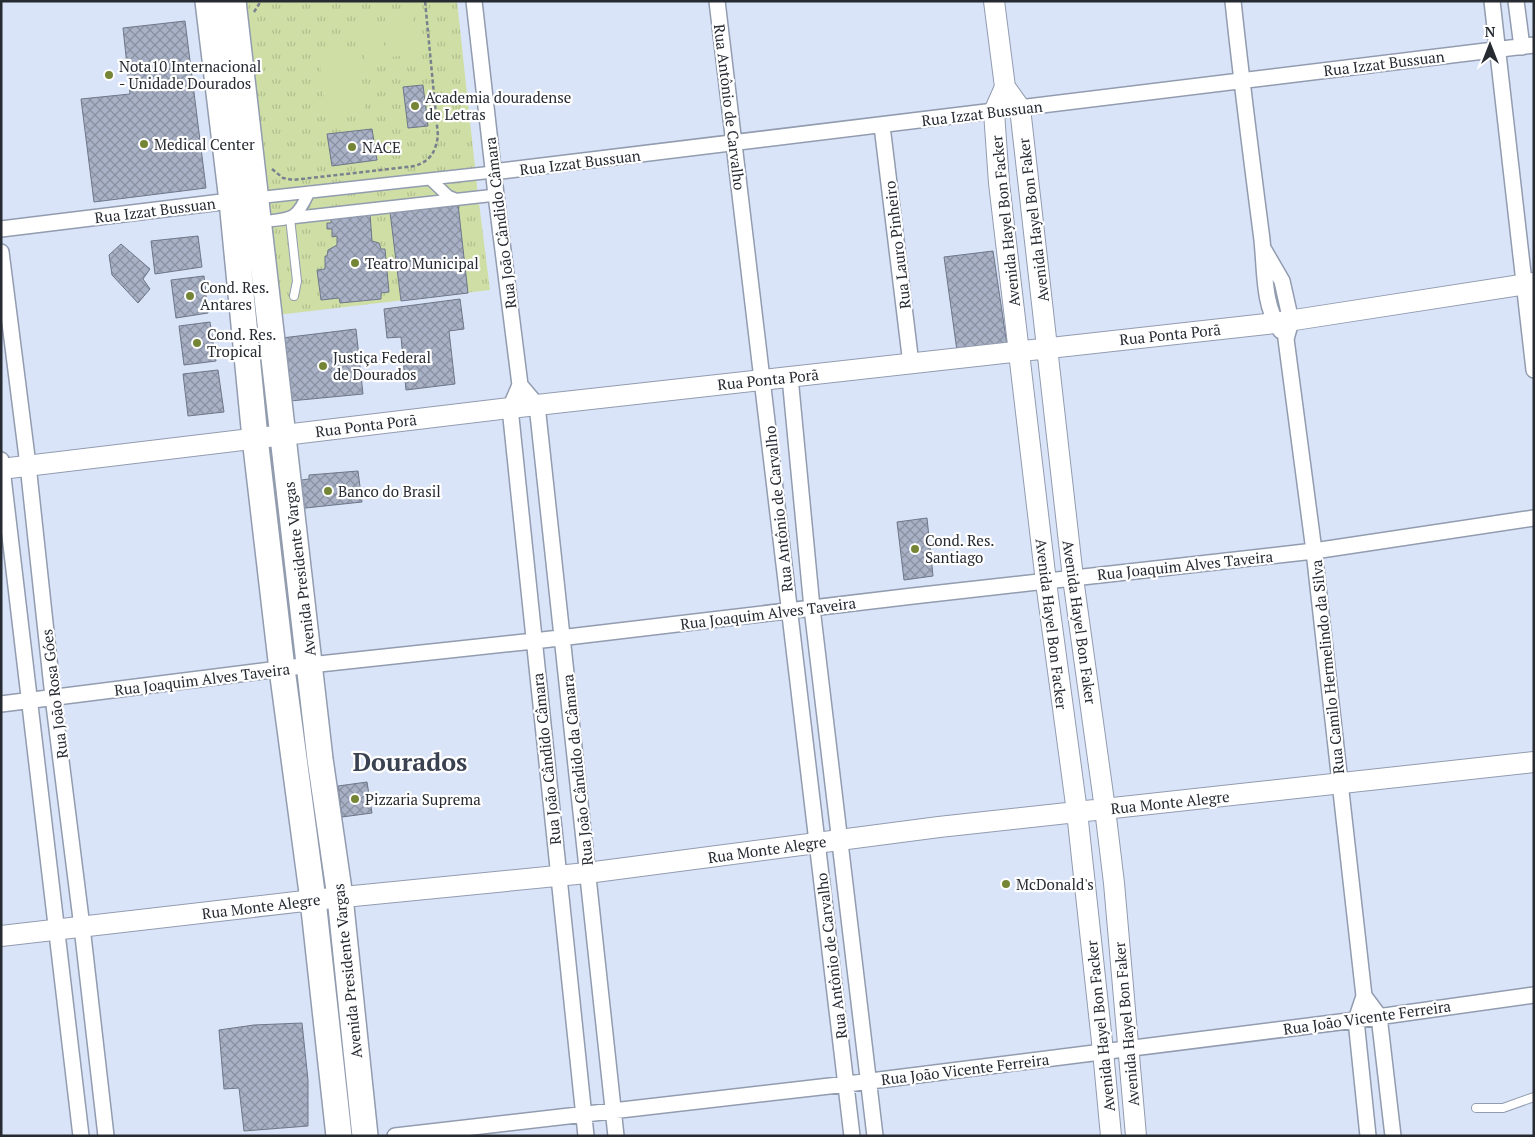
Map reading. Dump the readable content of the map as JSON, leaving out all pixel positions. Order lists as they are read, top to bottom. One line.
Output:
{"streets":{"main road":["Avenida Presidente Vargas"],"street":["Rua Izzat Bussuan","Rua Antônio de Carvalho","Avenida Hayel Bon Faker","Avenida Hayel Bon Facker","Rua João Cândido Câmara","Rua Lauro Pinheiro","Rua Ponta Porã","Rua Joaquim Alves Taveira","Rua Camilo Hermelindo da Silva","Rua João Rosa Góes","Rua João Cândido da Câmara","Rua Monte Alegre","Rua João Vicente Ferreira"]},"crossings":[["Rua Izzat Bussuan","Rua Antônio de Carvalho"],["Rua Izzat Bussuan","Avenida Hayel Bon Faker"],["Rua Izzat Bussuan","Avenida Hayel Bon Facker"],["Rua Izzat Bussuan","Rua João Cândido Câmara"],["Rua Izzat Bussuan","Rua Lauro Pinheiro"],["Rua Izzat Bussuan","Avenida Presidente Vargas"],["Rua Izzat Bussuan","Rua Camilo Hermelindo da Silva"],["Rua Antônio de Carvalho","Rua Ponta Porã"],["Rua Antônio de Carvalho","Rua Joaquim Alves Taveira"],["Rua Antônio de Carvalho","Rua Monte Alegre"],["Rua Antônio de Carvalho","Rua João Vicente Ferreira"],["Avenida Hayel Bon Faker","Rua Ponta Porã"],["Avenida Hayel Bon Faker","Rua Joaquim Alves Taveira"],["Avenida Hayel Bon Faker","Rua Monte Alegre"],["Avenida Hayel Bon Faker","Rua João Vicente Ferreira"],["Avenida Hayel Bon Facker","Rua Ponta Porã"],["Avenida Hayel Bon Facker","Rua Joaquim Alves Taveira"],["Avenida Hayel Bon Facker","Rua Monte Alegre"],["Avenida Hayel Bon Facker","Rua João Vicente Ferreira"],["Rua João Cândido Câmara","Rua Ponta Porã"],["Rua João Cândido Câmara","Rua Joaquim Alves Taveira"],["Rua João Cândido Câmara","Rua Monte Alegre"],["Rua João Cândido Câmara","Rua João Vicente Ferreira"],["Rua Lauro Pinheiro","Rua Ponta Porã"],["Rua Ponta Porã","Avenida Presidente Vargas"],["Rua Ponta Porã","Rua Camilo Hermelindo da Silva"],["Rua Ponta Porã","Rua João Rosa Góes"],["Rua Ponta Porã","Rua João Cândido da Câmara"],["Rua Joaquim Alves Taveira","Avenida Presidente Vargas"],["Rua Joaquim Alves Taveira","Rua Camilo Hermelindo da Silva"],["Rua Joaquim Alves Taveira","Rua João Rosa Góes"],["Rua Joaquim Alves Taveira","Rua João Cândido da Câmara"],["Avenida Presidente Vargas","Rua Monte Alegre"],["Rua Camilo Hermelindo da Silva","Rua Monte Alegre"],["Rua Camilo Hermelindo da Silva","Rua João Vicente Ferreira"],["Rua João Rosa Góes","Rua Monte Alegre"],["Rua João Cândido da Câmara","Rua Monte Alegre"],["Rua João Cândido da Câmara","Rua João Vicente Ferreira"]],"districts":["Dourados"],"places":["Nota10 Internacional - Unidade Dourados","Academia douradense de Letras","Medical Center","NACE","Teatro Municipal","Cond. Res. Antares","Cond. Res. Tropical","Justiça Federal de Dourados","Banco do Brasil","Cond. Res. Santiago","Pizzaria Suprema","McDonald's"],"north":"top"}
